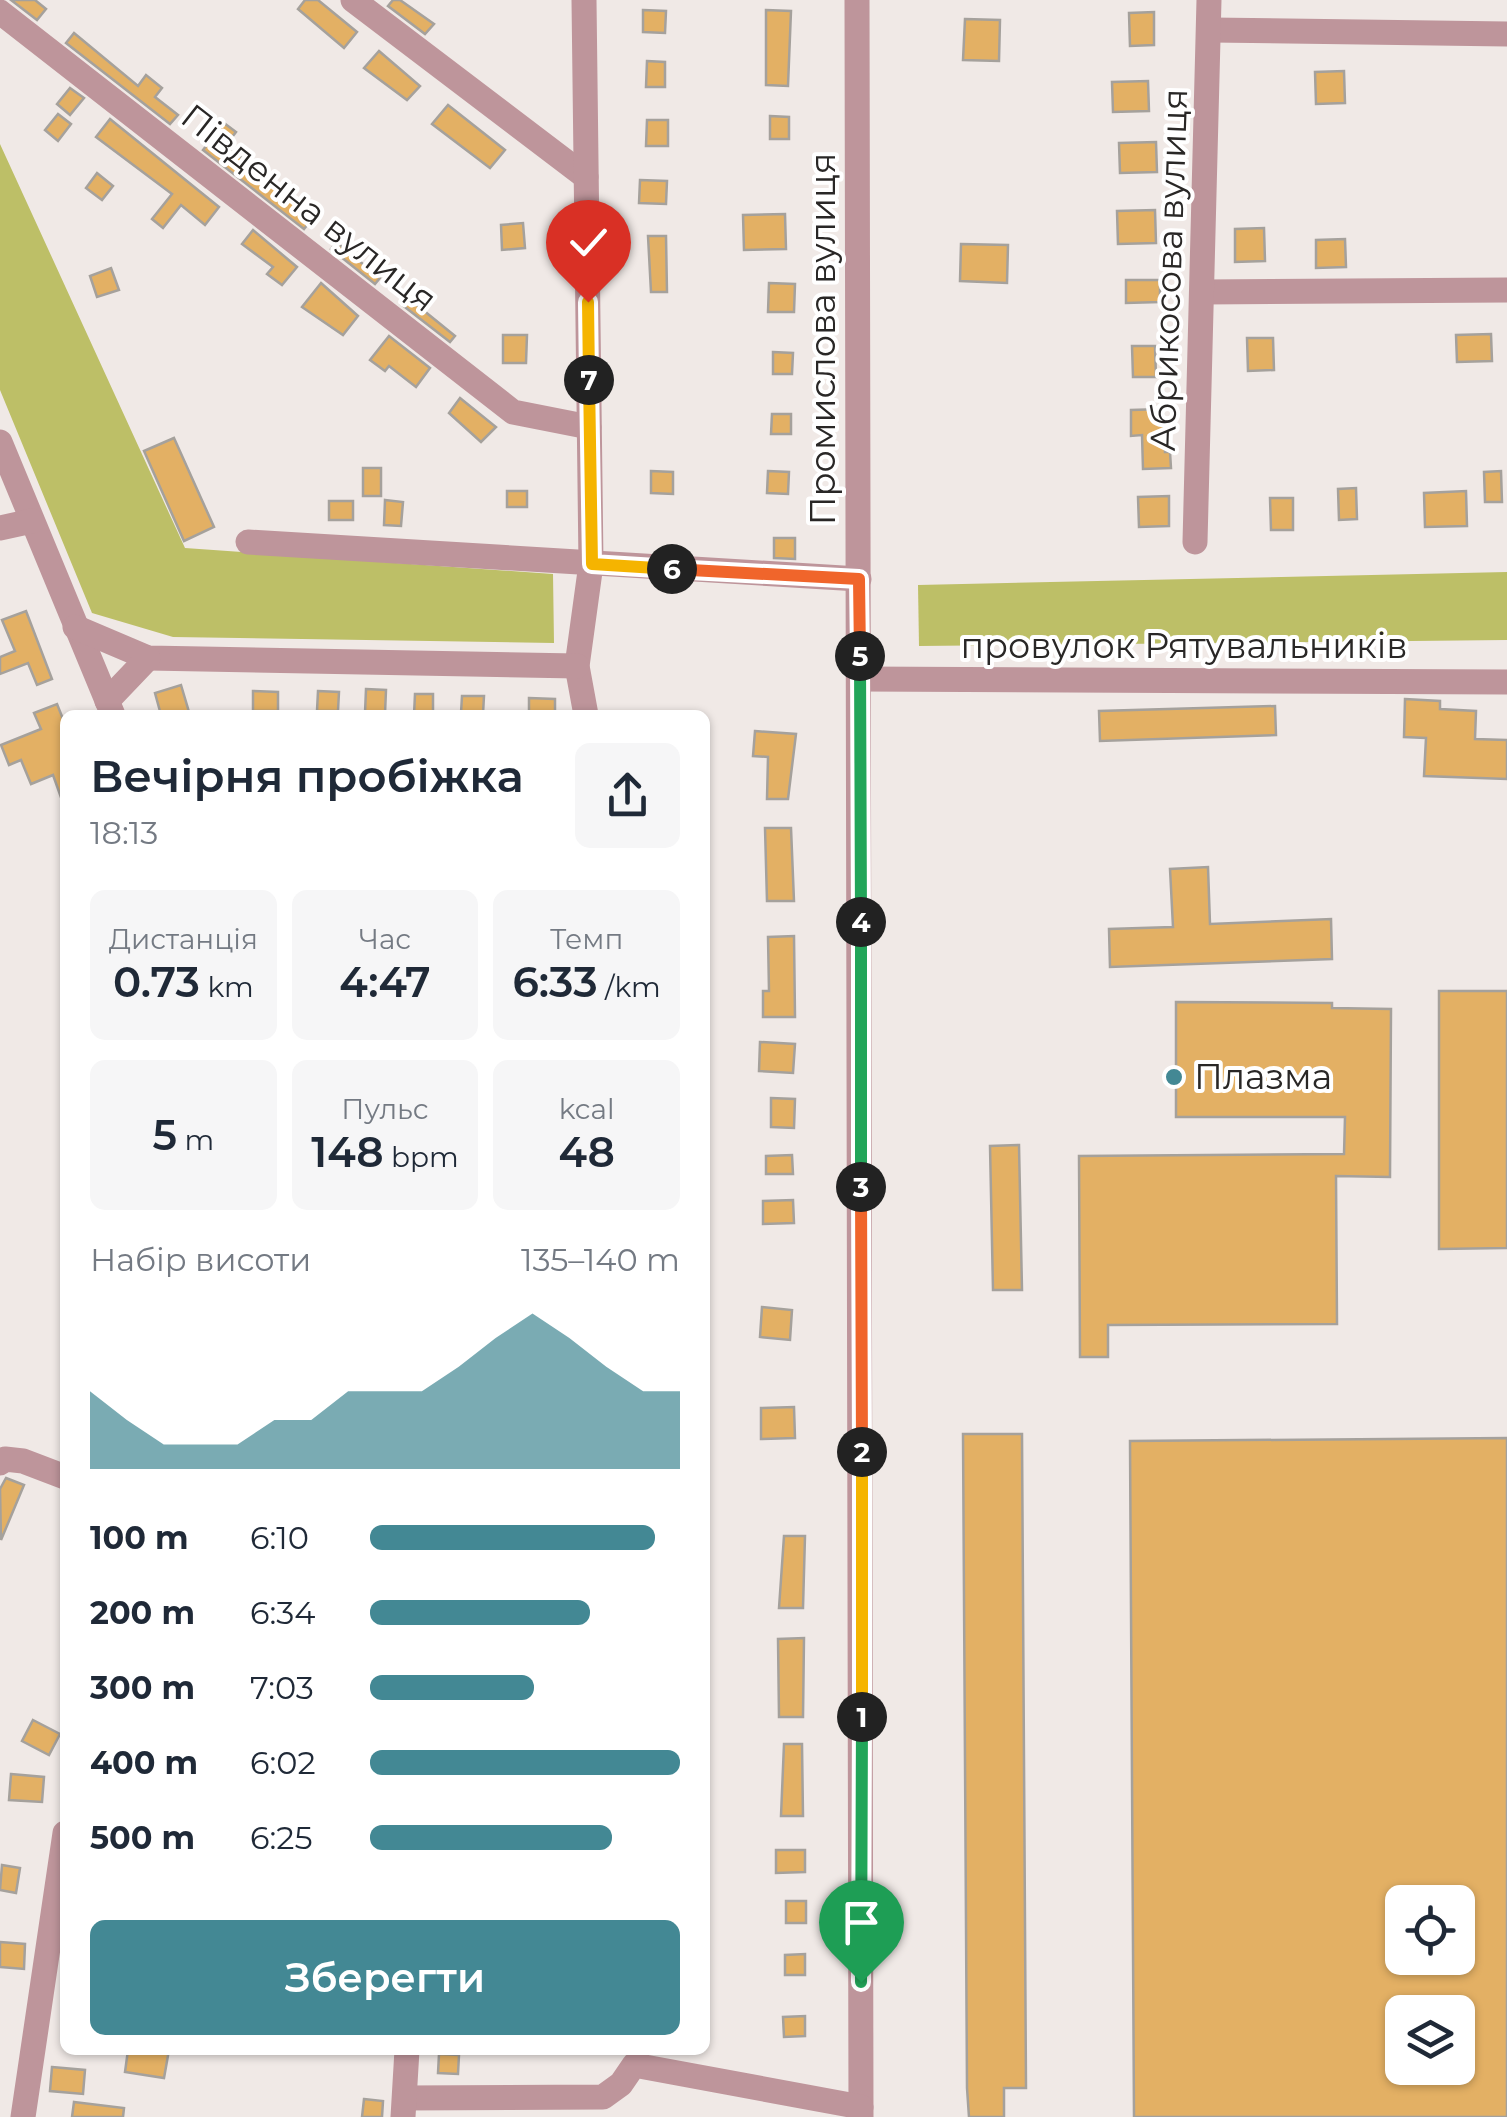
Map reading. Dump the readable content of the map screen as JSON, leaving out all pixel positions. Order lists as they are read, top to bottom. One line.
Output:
{"streets":{"street":["Південна вулиця","Абрикосова вулиця","Промислова вулиця","провулок Рятувальників"]},"crossings":[["Промислова вулиця","провулок Рятувальників"]],"places":["Плазма"],"page":{"pins":["7","6","5","4","3","2","1"],"heading":["Вечірня пробіжка","18:13"],"stats":[["Дистанція","0.73 km"],["Час","4:47"],["Темп","6:33 /km"],["5 m"],["Пульс","148 bpm"],["kcal","48"]],"chart":["Набір висоти","135–140 m"],"list":[{"name":"100 m","note":"6:10"},{"name":"200 m","note":"6:34"},{"name":"300 m","note":"7:03"},{"name":"400 m","note":"6:02"},{"name":"500 m","note":"6:25"}],"buttons":"Зберегти"}}
